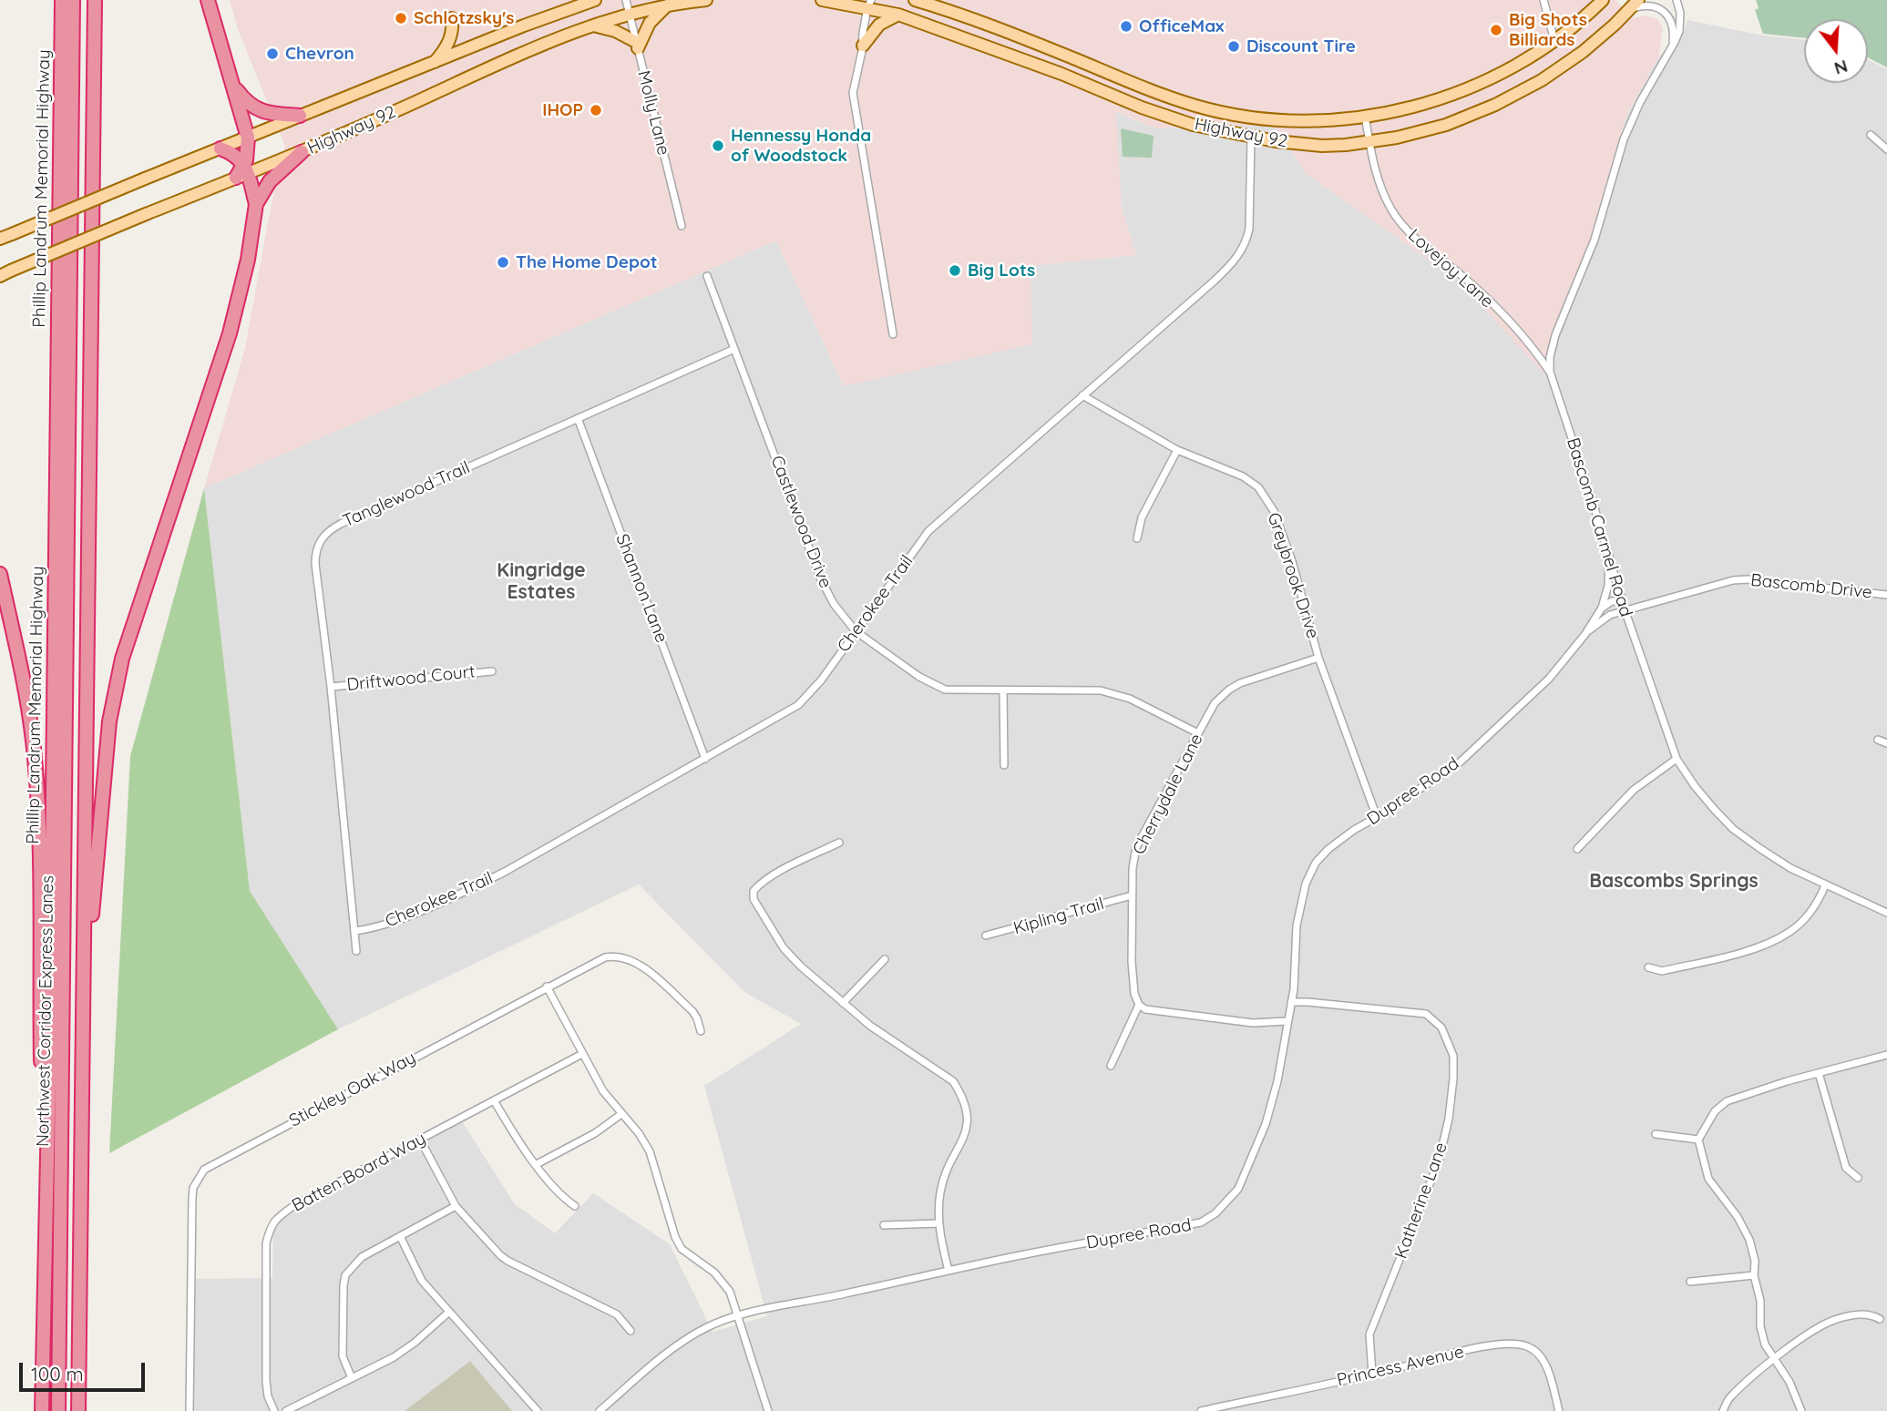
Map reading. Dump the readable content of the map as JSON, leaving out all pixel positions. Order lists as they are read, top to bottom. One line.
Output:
{"streets":{"highway":["Phillip Landrum Memorial Highway","Northwest Corridor Express Lanes"],"main road":["Highway 92"],"street":["Molly Lane","Lovejoy Lane","Tanglewood Trail","Castlewood Drive","Bascomb Carmel Road","Greybrook Drive","Bascomb Drive","Shannon Lane","Cherokee Trail","Driftwood Court","Dupree Road","Cherrydale Lane","Kipling Trail","Stickley Oak Way","Batten Board Way","Katherine Lane","Princess Avenue"]},"crossings":[["Molly Lane","Highway 92"],["Highway 92","Lovejoy Lane"],["Highway 92","Cherokee Trail"],["Lovejoy Lane","Bascomb Carmel Road"],["Tanglewood Trail","Castlewood Drive"],["Tanglewood Trail","Shannon Lane"],["Tanglewood Trail","Cherokee Trail"],["Tanglewood Trail","Driftwood Court"],["Castlewood Drive","Cherokee Trail"],["Castlewood Drive","Cherrydale Lane"],["Bascomb Carmel Road","Bascomb Drive"],["Bascomb Carmel Road","Dupree Road"],["Greybrook Drive","Cherokee Trail"],["Greybrook Drive","Dupree Road"],["Greybrook Drive","Cherrydale Lane"],["Bascomb Drive","Dupree Road"],["Shannon Lane","Cherokee Trail"],["Dupree Road","Katherine Lane"],["Cherrydale Lane","Kipling Trail"],["Katherine Lane","Princess Avenue"]],"districts":["Kingridge Estates","Bascombs Springs"],"places":["Schlotzsky's","OfficeMax","Big Shots Billiards","Discount Tire","Chevron","IHOP","Hennessy Honda of Woodstock","The Home Depot","Big Lots"],"scale_bar":"100 m","north":"bottom"}
